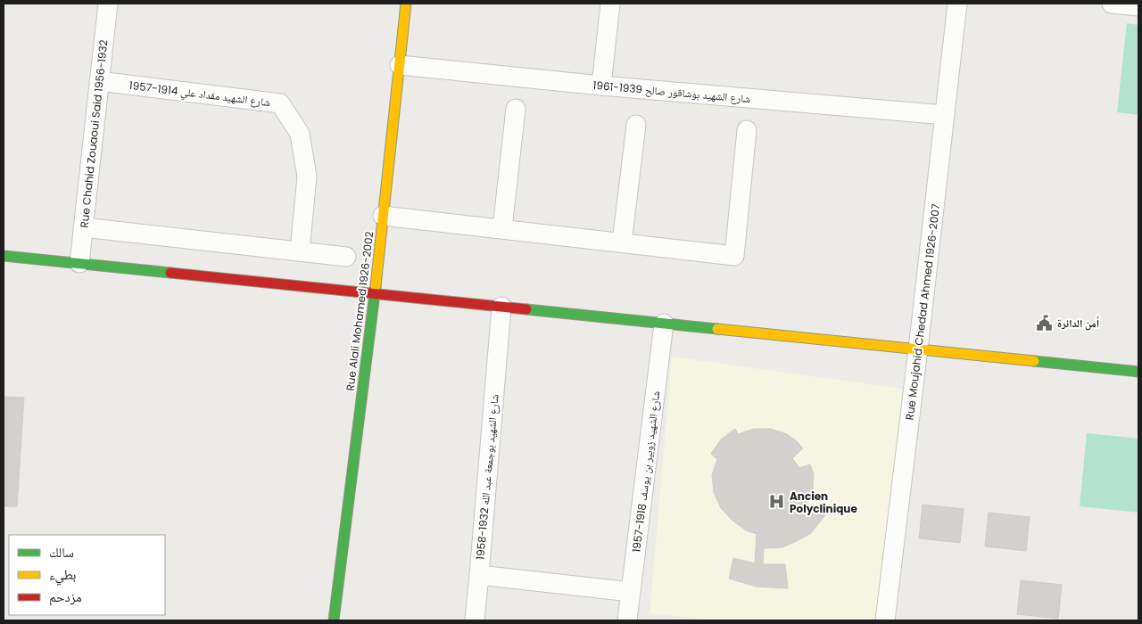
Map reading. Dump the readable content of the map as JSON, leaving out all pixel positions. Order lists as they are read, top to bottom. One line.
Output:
{"streets":{"main road":["Rue Alali Mohamed 1926-2002"],"street":["شارع الشهيد بوشاقور صالح 1939-1961","شارع الشهيد مقداد علي 1914-1957","Rue Chahid Zouaoui Said 1956-1932","Rue Moujahid Chedad Ahmed 1926-2007","شارع الشهيد زوبير بن يوسف 1918-1957","شارع الشهيد بوجمعة عبد الله 1932-1958"]},"crossings":[["شارع الشهيد بوشاقور صالح 1939-1961","Rue Alali Mohamed 1926-2002"],["شارع الشهيد بوشاقور صالح 1939-1961","Rue Moujahid Chedad Ahmed 1926-2007"],["شارع الشهيد مقداد علي 1914-1957","Rue Chahid Zouaoui Said 1956-1932"],["شارع الشهيد زوبير بن يوسف 1918-1957","شارع الشهيد بوجمعة عبد الله 1932-1958"]],"places":{"public building":["أمن الدائرة"],"hospital":["Ancien Polyclinique"]},"legend":["سالك","بطيء","مزدحم"]}
